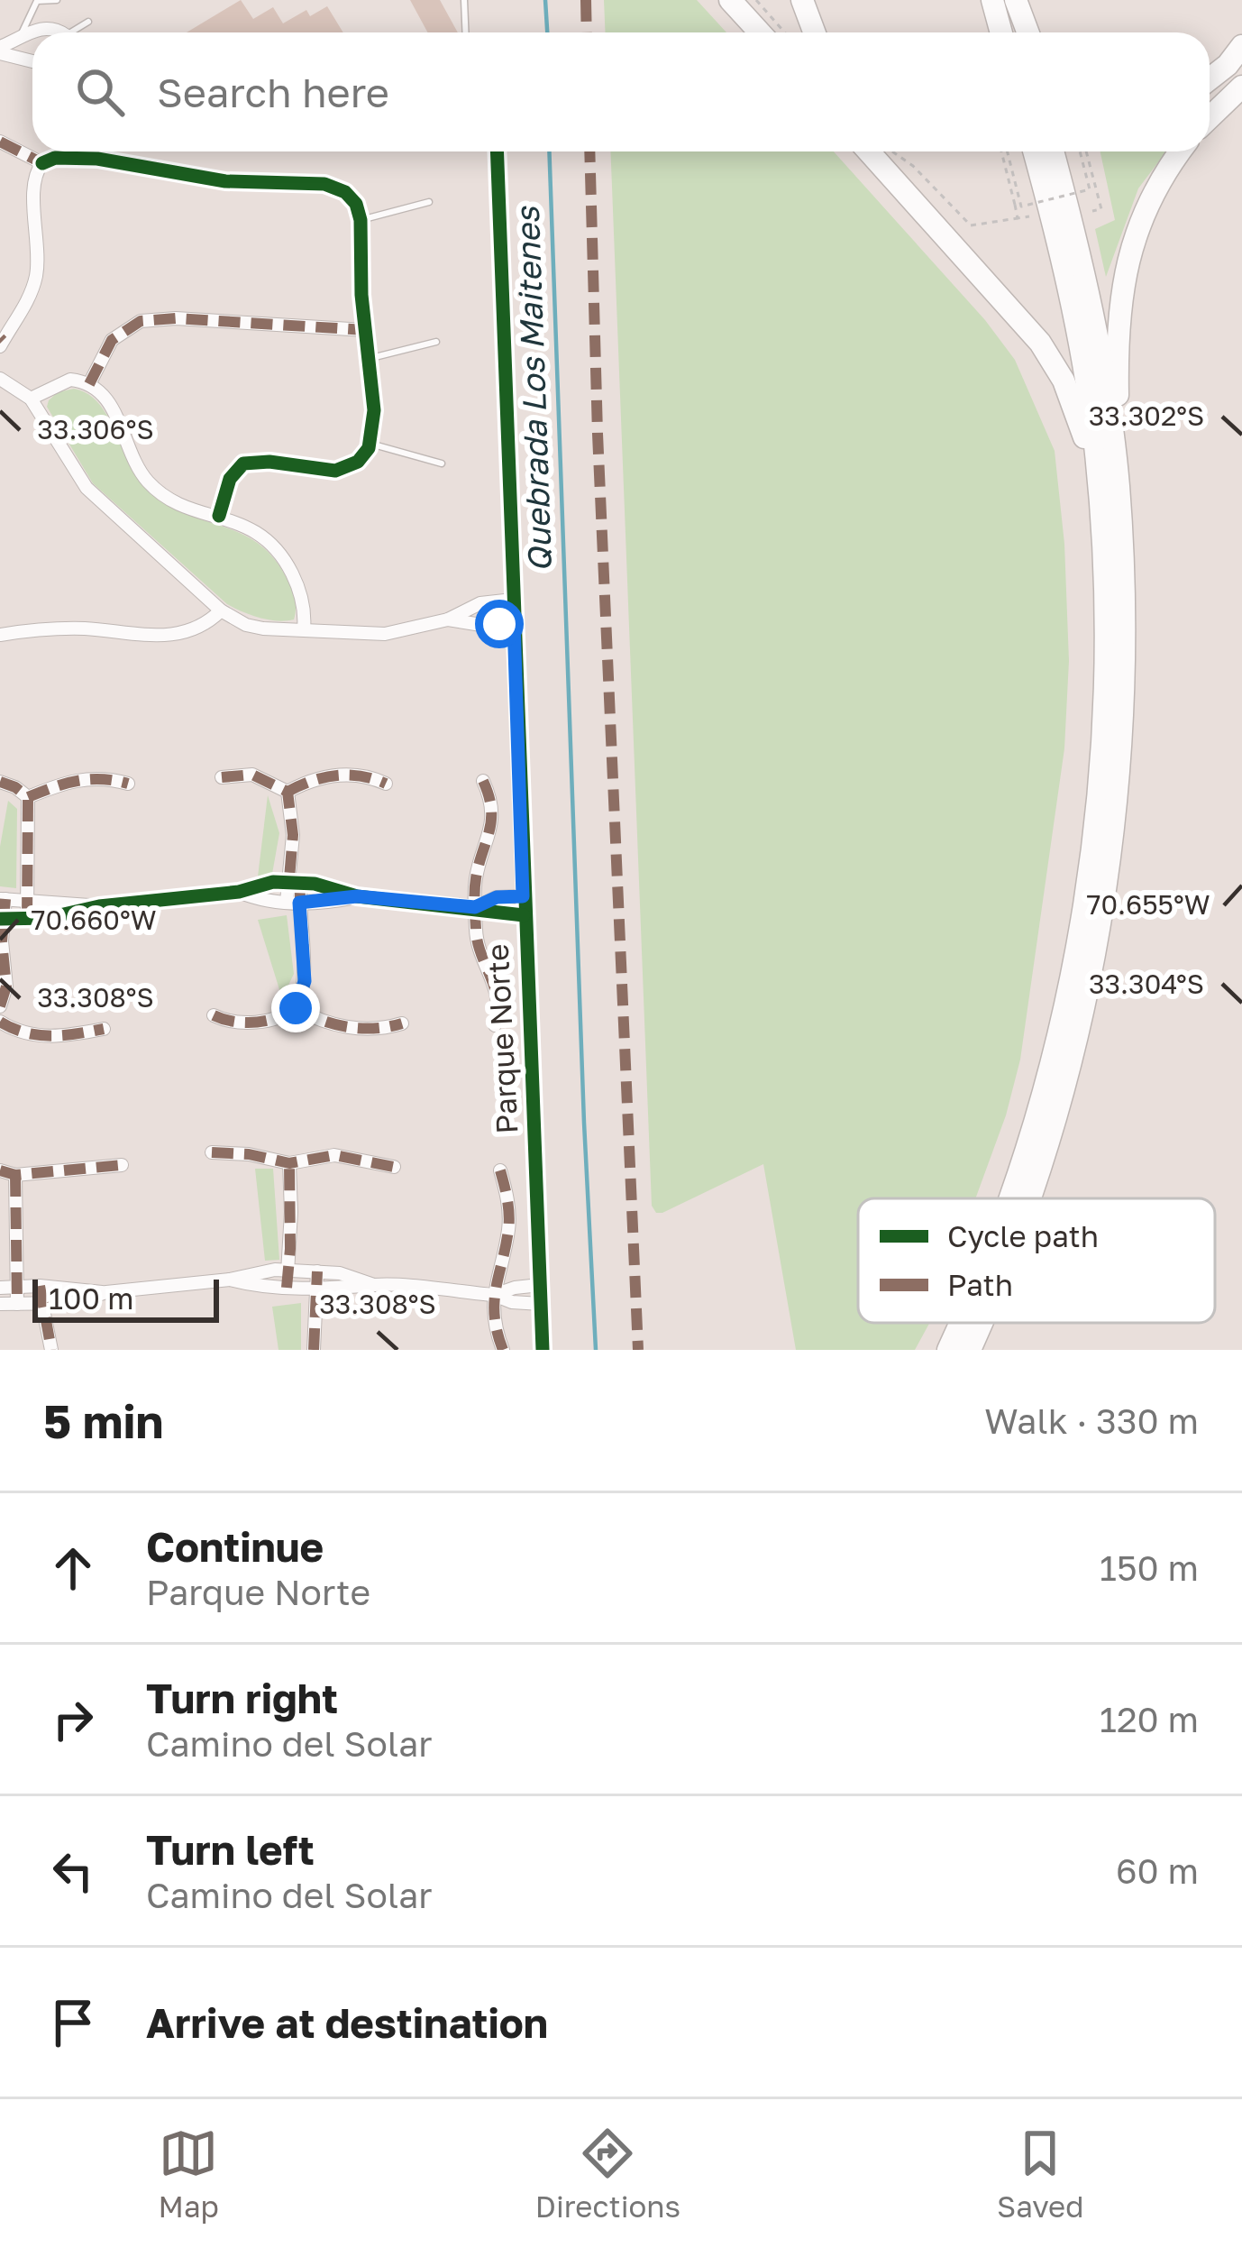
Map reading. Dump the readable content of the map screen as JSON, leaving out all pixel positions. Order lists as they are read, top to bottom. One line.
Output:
{"streets":{"street":["Parque Norte"]},"water":["Quebrada Los Maitenes"],"legend":["Cycle path","Path"],"scale_bar":"100 m","page":{"search":"Search here","scale":"100 m","heading":["5 min","Walk · 330 m"],"list":[["Continue","Parque Norte","150 m"],["Turn right","Camino del Solar","120 m"],["Turn left","Camino del Solar","60 m"],"Arrive at destination"],"nav":["Map","Directions","Saved"]},"coordinates":["33.302°S","33.306°S","70.655°W","70.660°W","33.304°S","33.308°S"]}
